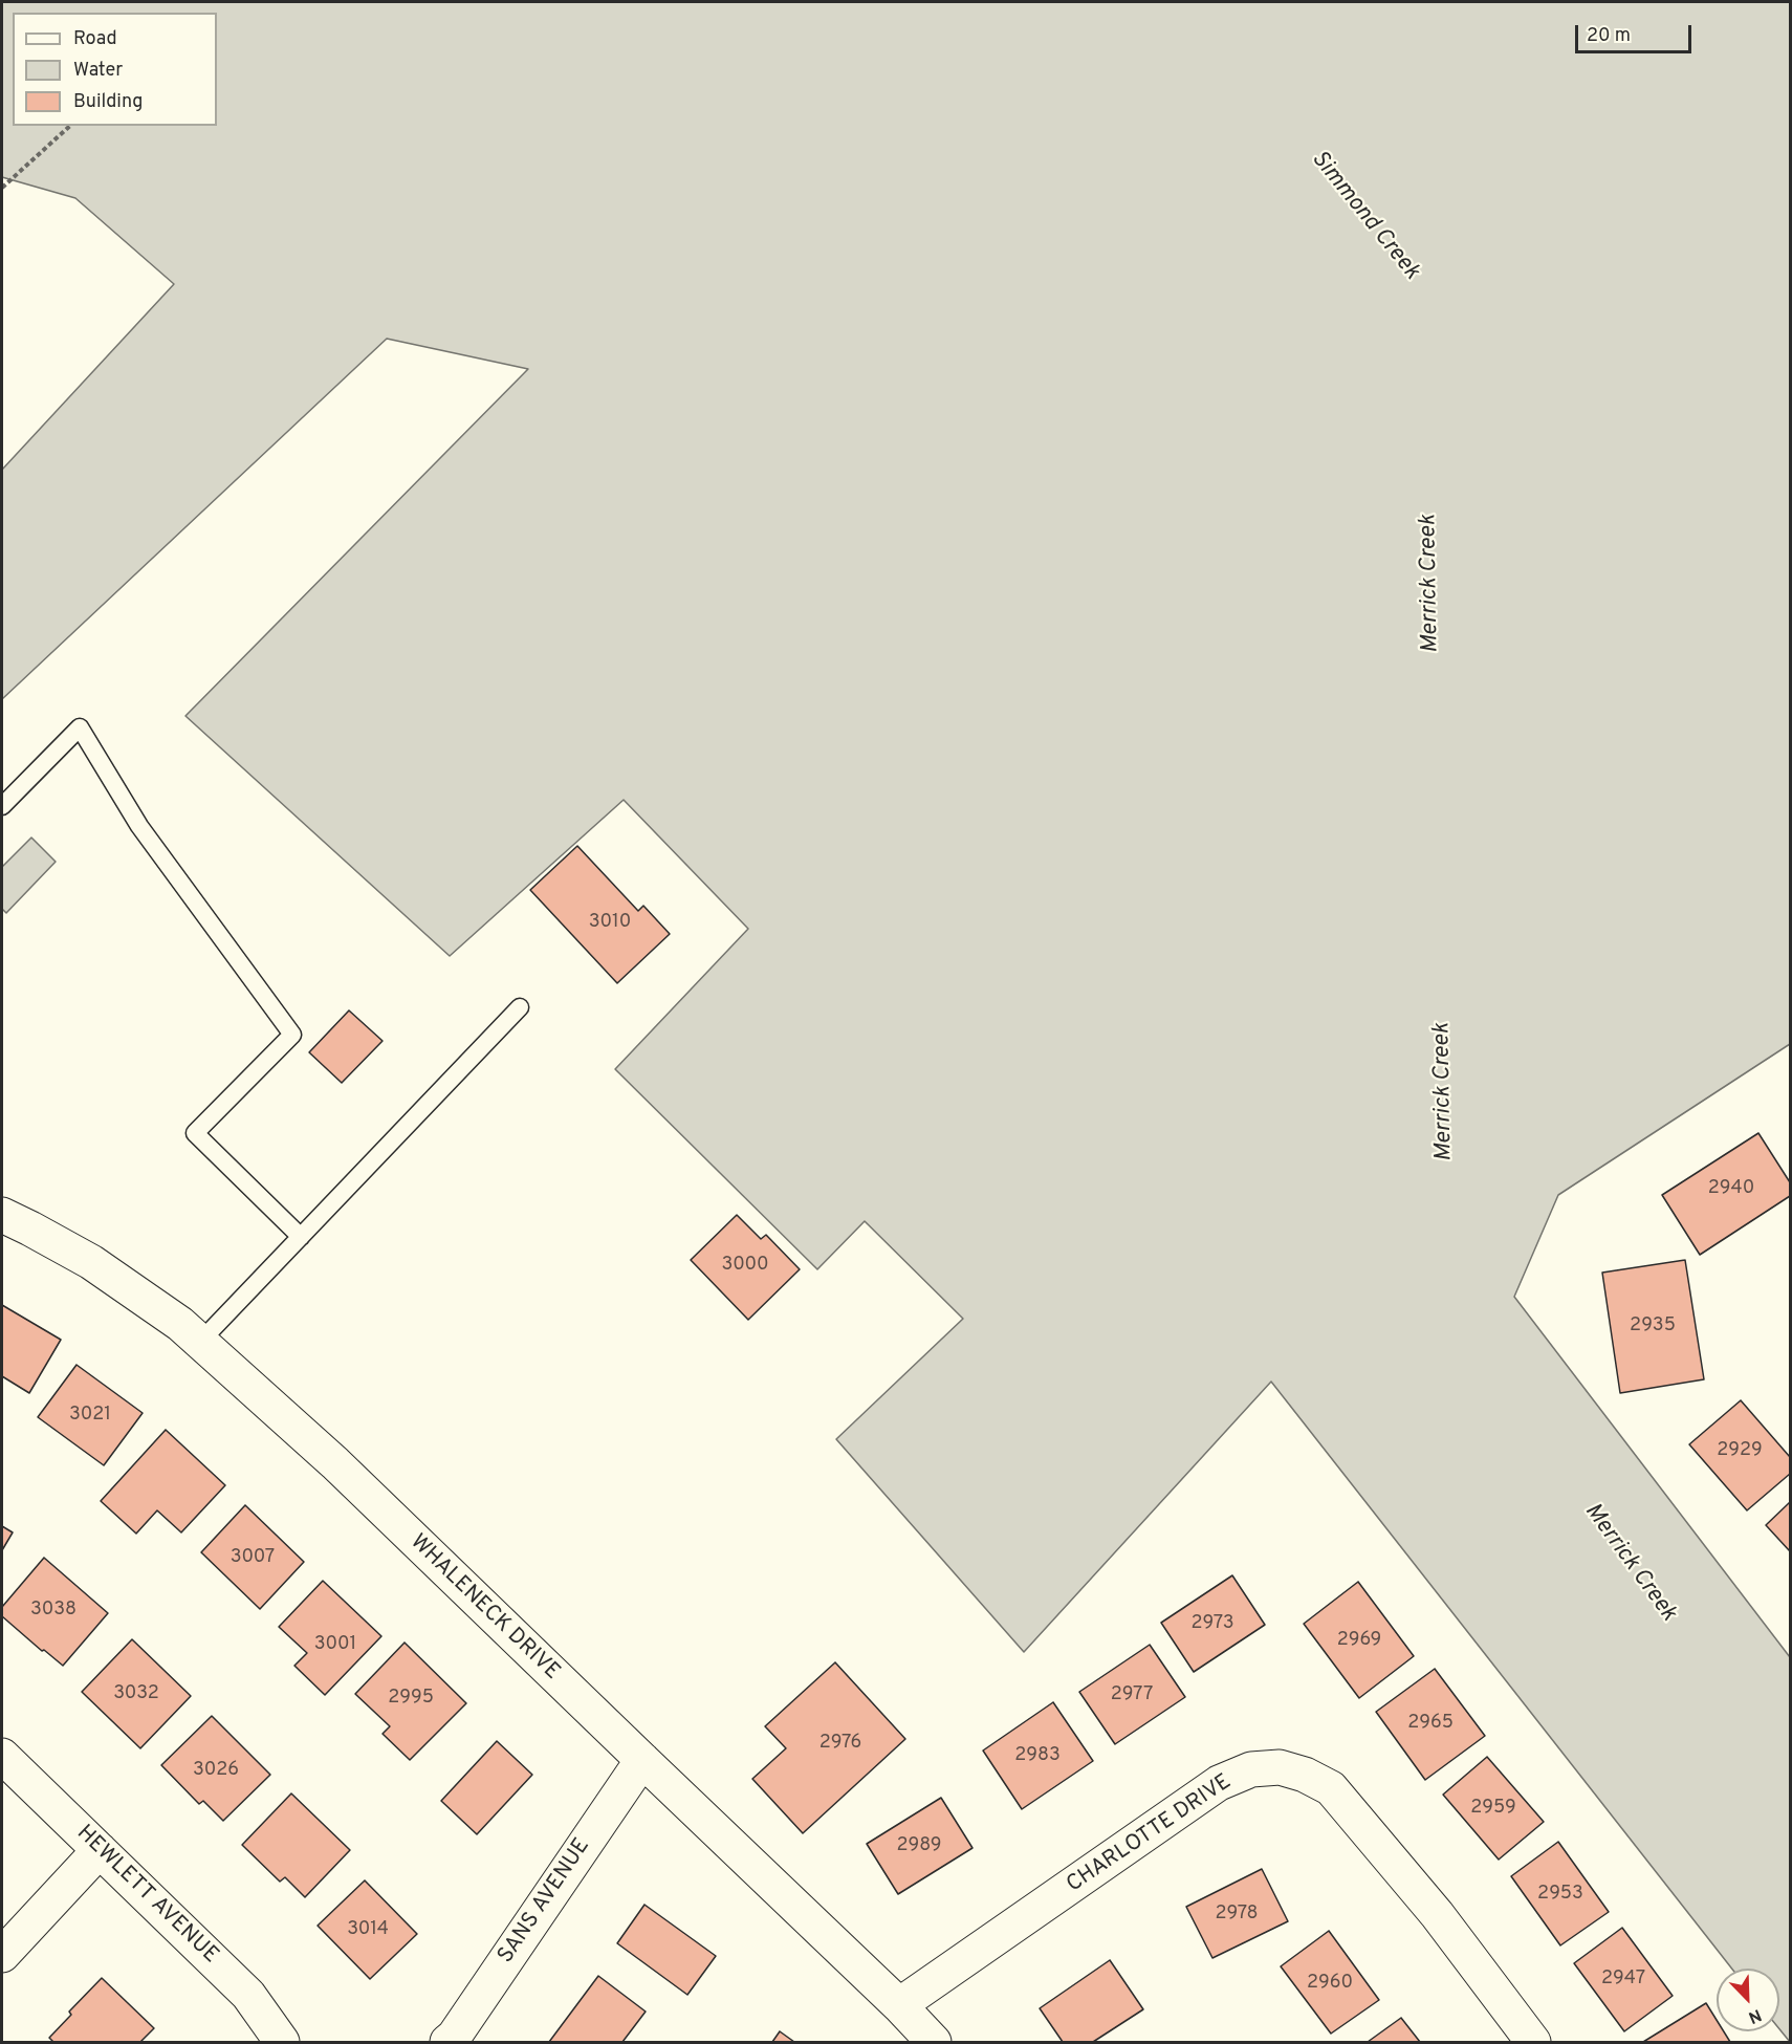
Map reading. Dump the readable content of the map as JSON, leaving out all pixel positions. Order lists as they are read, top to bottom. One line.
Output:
{"streets":{"street":["WHALENECK DRIVE","CHARLOTTE DRIVE","HEWLETT AVENUE","SANS AVENUE"]},"crossings":[["WHALENECK DRIVE","CHARLOTTE DRIVE"],["WHALENECK DRIVE","SANS AVENUE"]],"water":["Simmond Creek","Merrick Creek"],"house_numbers":["3010","2940","3000","2935","3021","2929","3007","3038","2973","2969","3001","3032","2977","2995","2965","2976","2983","3026","2959","2989","2953","2978","3014","2947","2960"],"legend":["Road","Water","Building"],"scale_bar":"20 m","north":"bottom right"}
